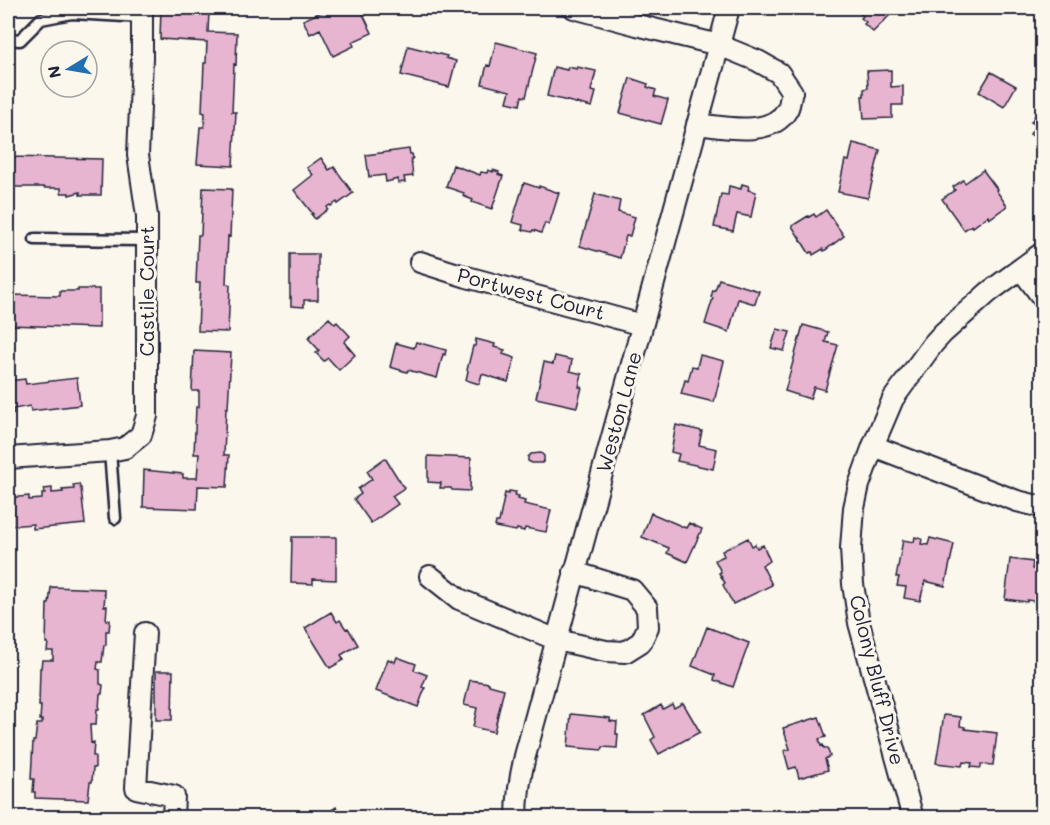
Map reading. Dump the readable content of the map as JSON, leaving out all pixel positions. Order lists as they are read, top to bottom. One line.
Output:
{"streets":{"street":["Castile Court","Portwest Court","Weston Lane","Colony Bluff Drive"]},"crossings":[["Portwest Court","Weston Lane"]],"north":"left"}
